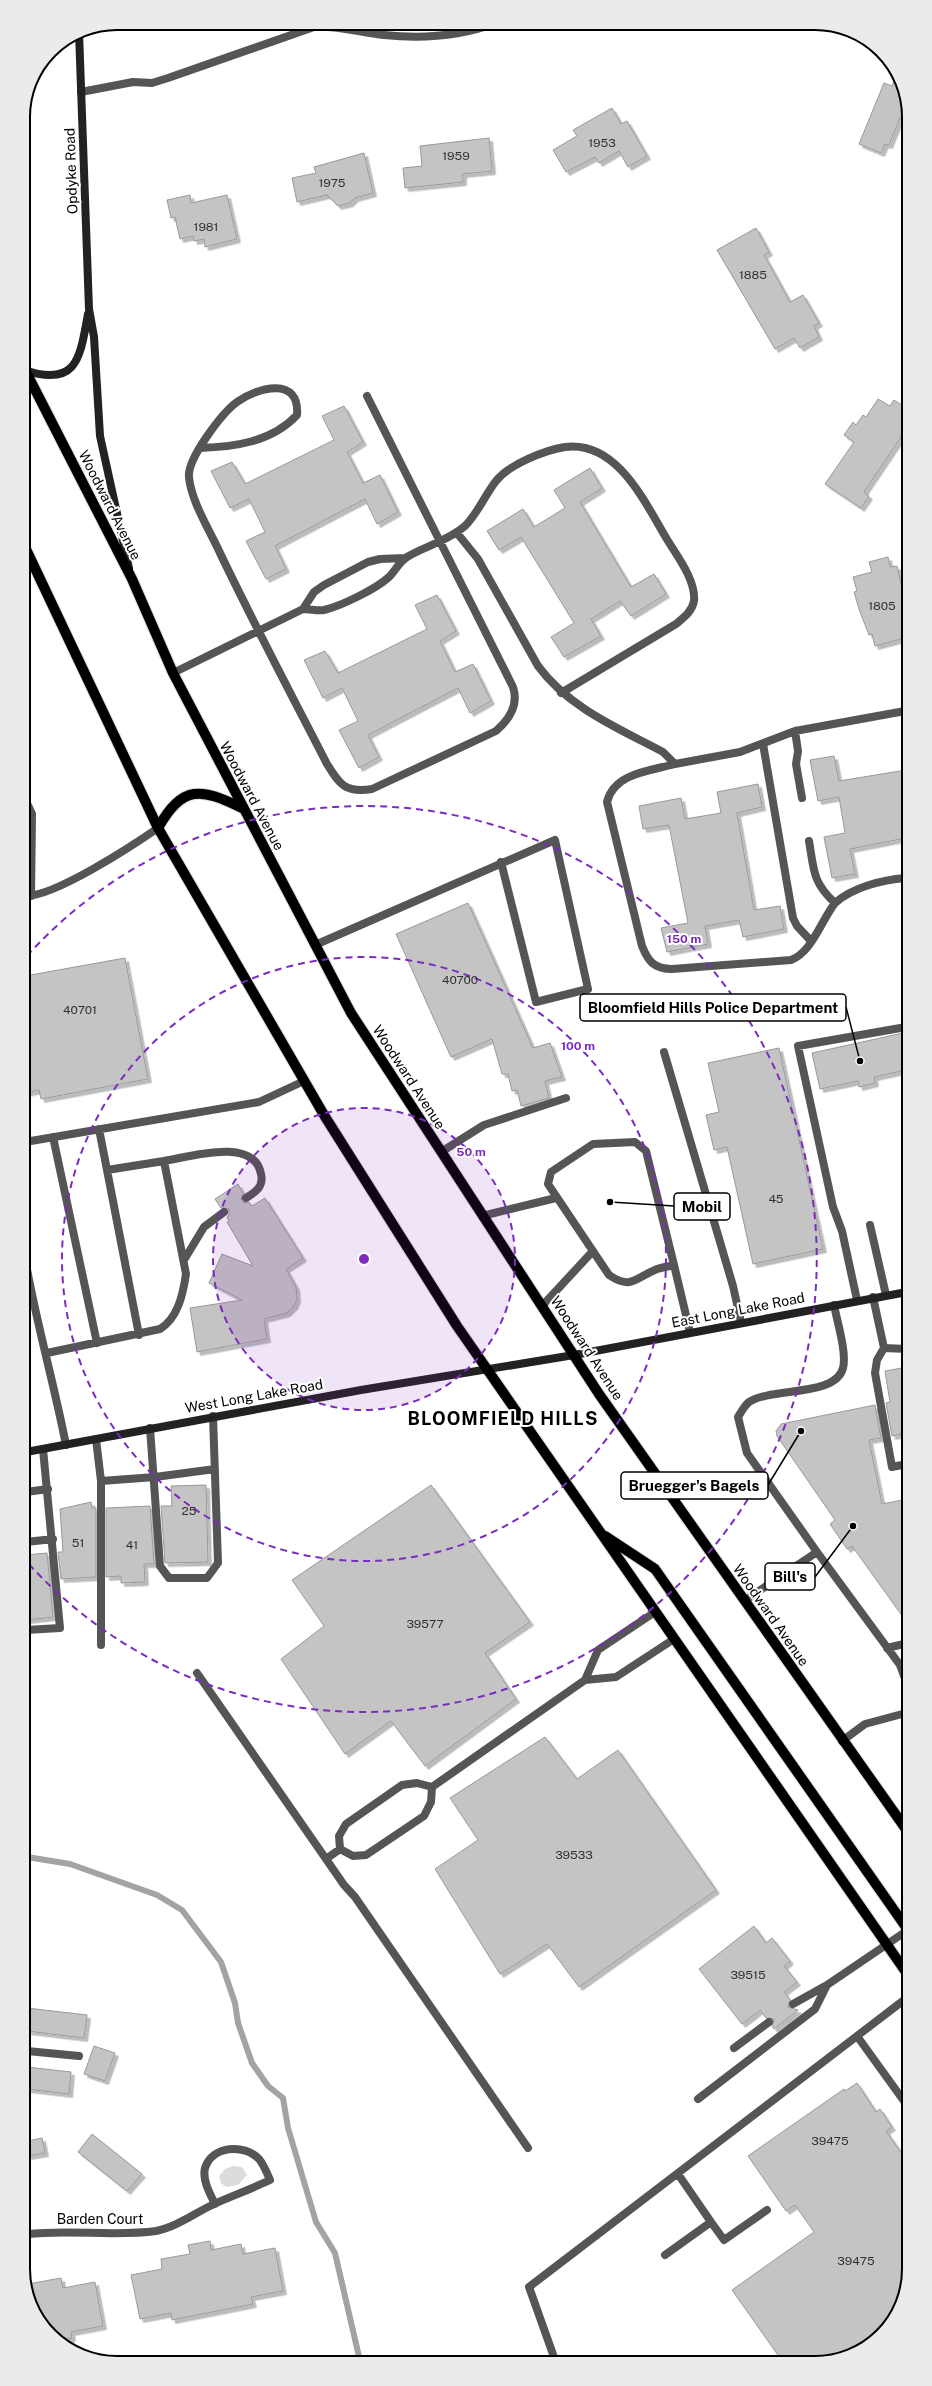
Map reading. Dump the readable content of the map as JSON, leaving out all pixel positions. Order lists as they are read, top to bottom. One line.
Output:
{"streets":{"main road":["Opdyke Road","Woodward Avenue","East Long Lake Road","West Long Lake Road"],"street":["Barden Court"]},"crossings":[["Opdyke Road","Woodward Avenue"],["Woodward Avenue","East Long Lake Road"],["East Long Lake Road","West Long Lake Road"]],"districts":["BLOOMFIELD HILLS"],"places":["Bloomfield Hills Police Department","Mobil","Bruegger's Bagels","Bill's"],"house_numbers":["1953","1959","1975","1981","1885","1805","40700","40701","45","25","51","41","39577","39533","39515","39475","39475"],"rings":["150 m","100 m","50 m"]}
